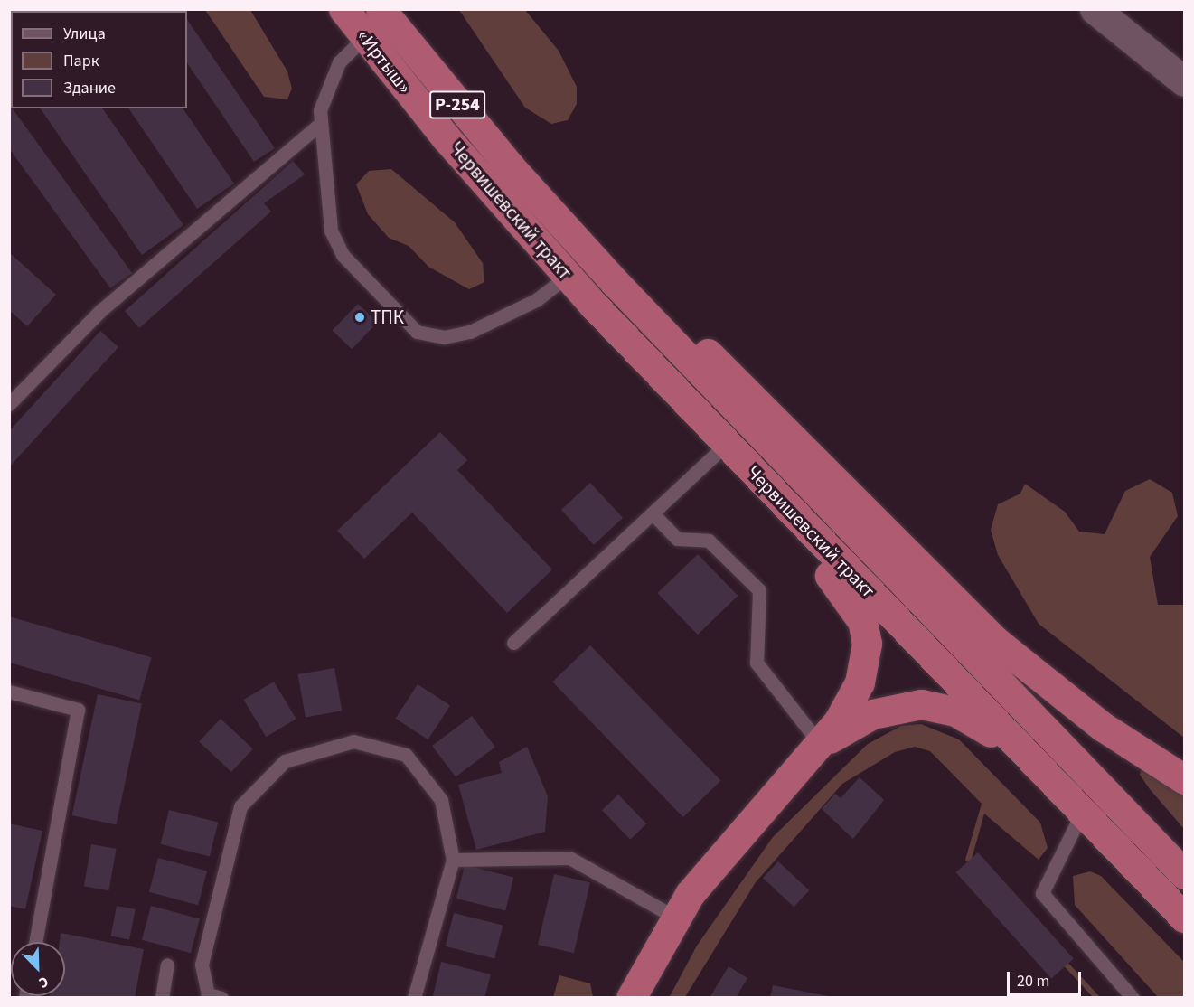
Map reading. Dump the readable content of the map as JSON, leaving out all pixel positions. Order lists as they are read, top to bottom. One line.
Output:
{"streets":{"highway":["«Иртыш»","Р-254","Червишевский тракт"]},"crossings":[["«Иртыш»","Червишевский тракт"]],"places":["ТПК"],"legend":["Улица","Парк","Здание"],"scale_bar":"20 m","north":"bottom right"}
